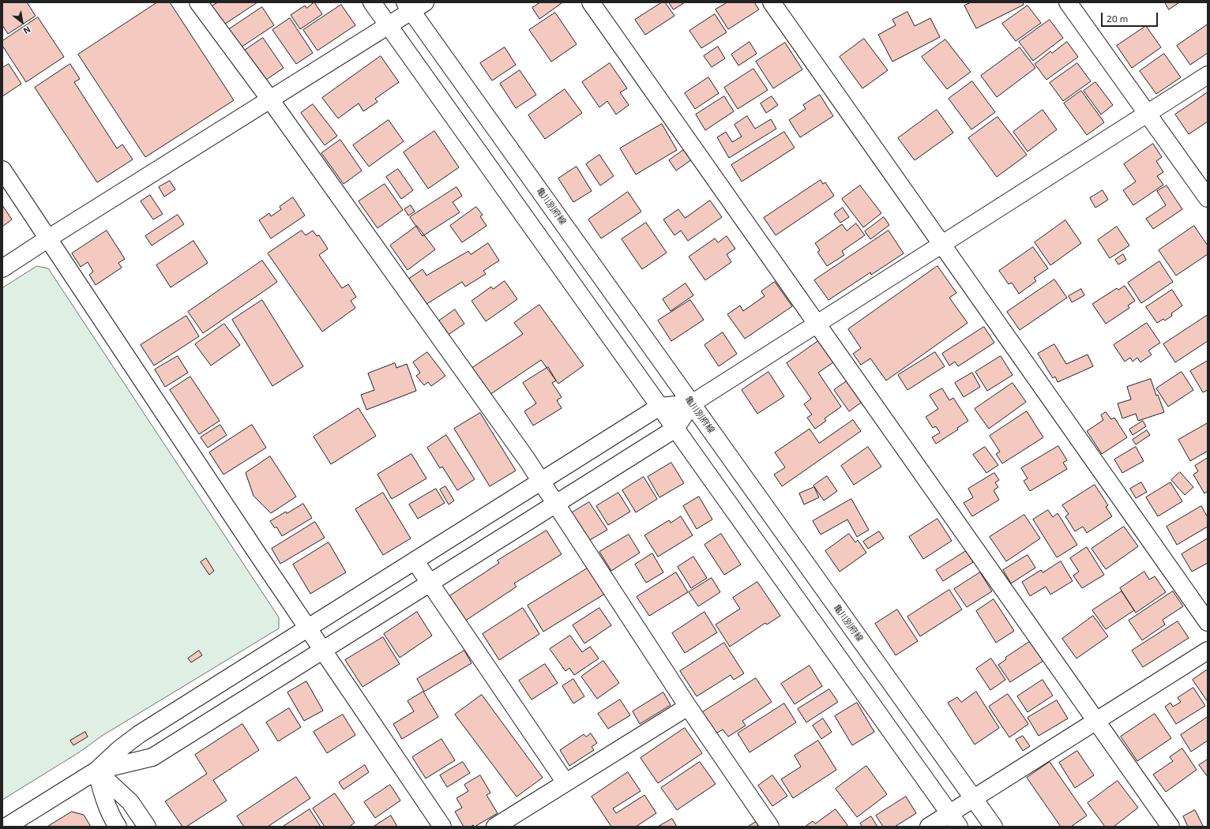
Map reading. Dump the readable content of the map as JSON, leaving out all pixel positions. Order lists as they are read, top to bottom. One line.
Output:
{"streets":{"street":["亀川別府線"]},"scale_bar":"20 m","north":"bottom right"}
